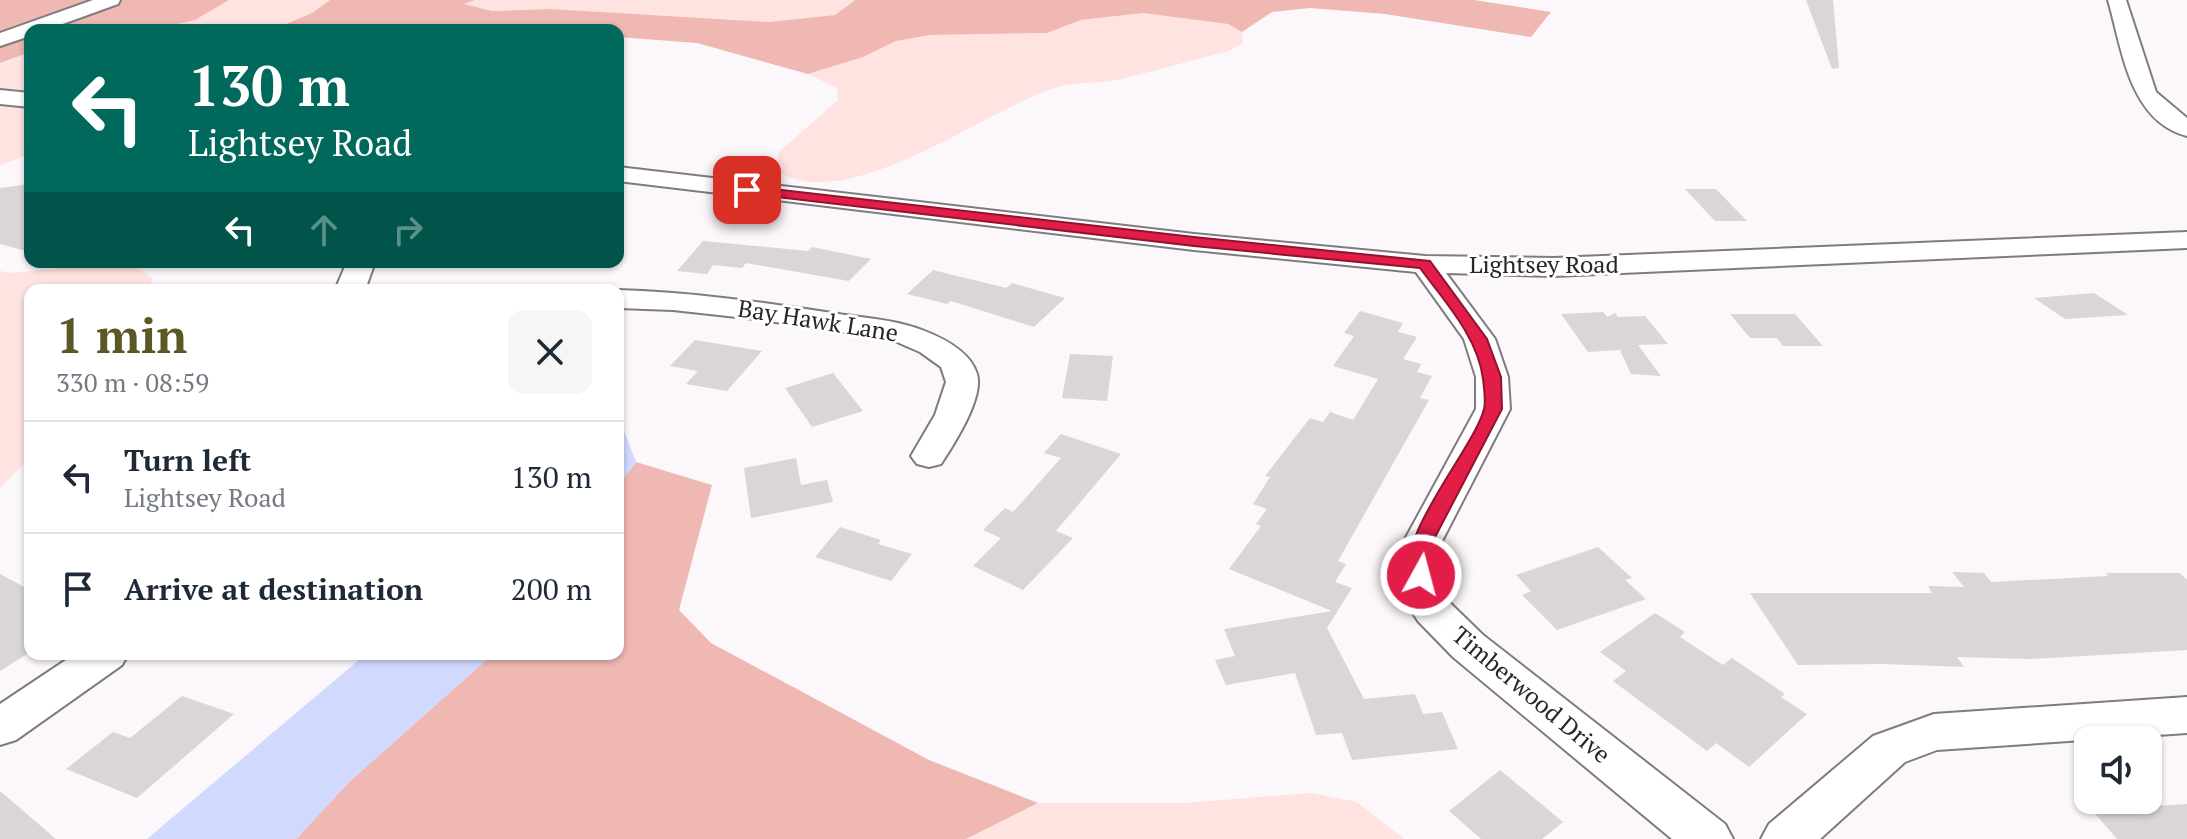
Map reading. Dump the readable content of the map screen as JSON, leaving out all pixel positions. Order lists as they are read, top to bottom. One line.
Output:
{"streets":{"street":["Lightsey Road","Bay Hawk Lane","Timberwood Drive"]},"crossings":[["Lightsey Road","Timberwood Drive"]],"page":{"turn":["130 m","Lightsey Road"],"heading":["1 min","330 m · 08:59"],"list":[{"name":"Turn left","note":"Lightsey Road","value":"130 m"},{"name":"Arrive at destination","value":"200 m"}]}}
